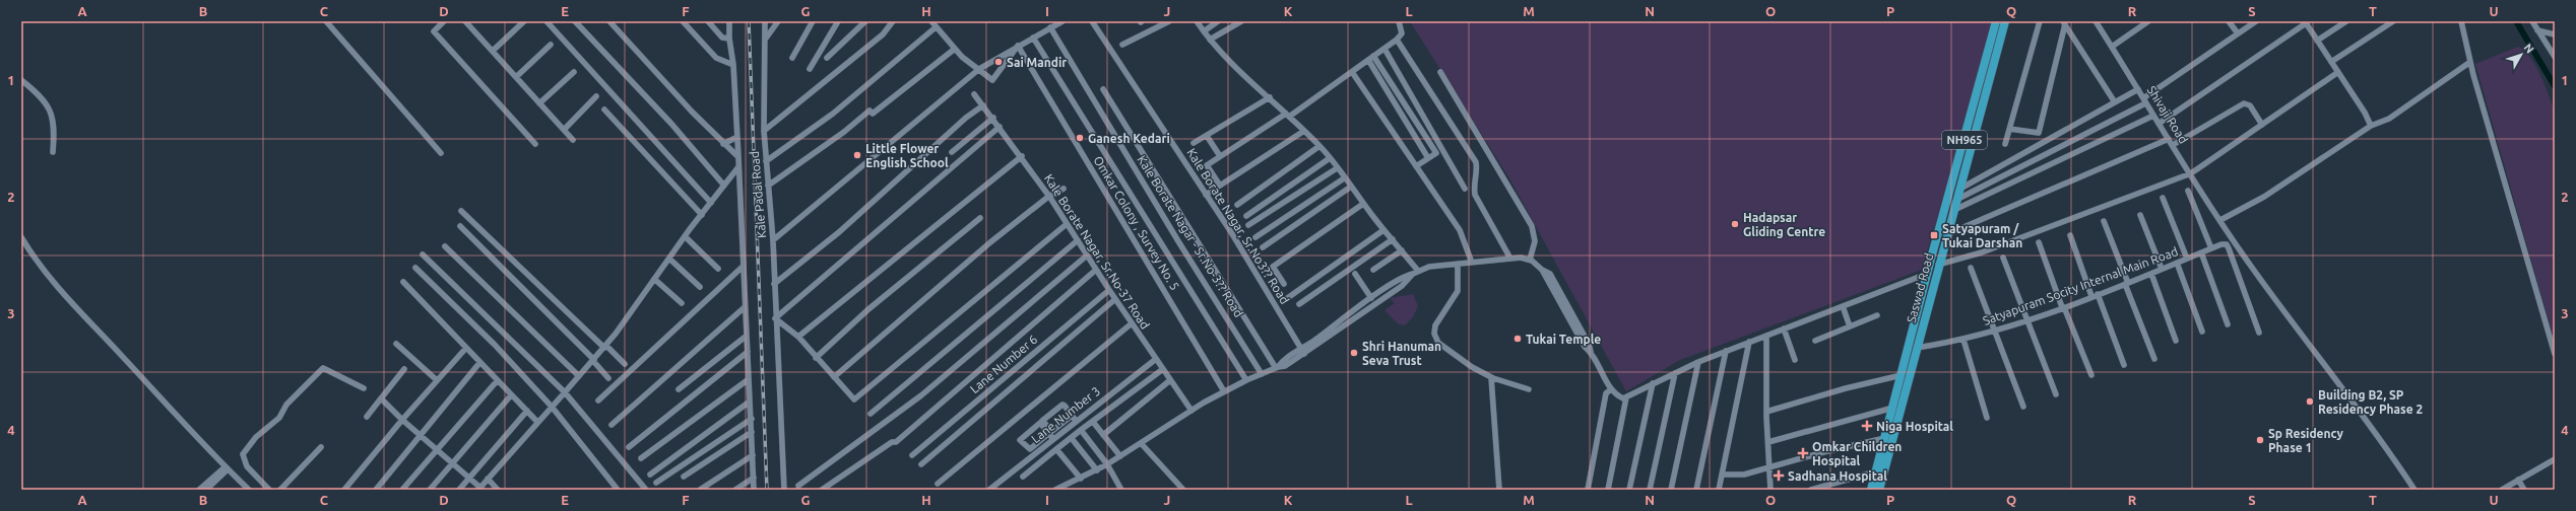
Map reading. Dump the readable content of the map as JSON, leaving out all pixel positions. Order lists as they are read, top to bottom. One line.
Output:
{"streets":{"highway":["NH965","Saswad Road"],"street":["Shivaji Road","Kale Padal Road","Omkar Colony , Survey No. 5","Kale Borate Nagar, Sr.No3?? Road","Kale Borate Nagar - Sr.No-3?? Road","Kale Borate Nagar, Sr.No-37 Road","Satyapuram Socity Internal Main Road","Lane Number 6","Lane Number 3"]},"crossings":[["Kale Borate Nagar, Sr.No-37 Road","Lane Number 6"],["Kale Borate Nagar, Sr.No-37 Road","Lane Number 3"],["Satyapuram Socity Internal Main Road","Saswad Road"]],"places":{"other":["Sai Mandir","Ganesh Kedari","Little Flower English School","Hadapsar Gliding Centre","Tukai Temple","Shri Hanuman Seva Trust","Building B2, SP Residency Phase 2","Sp Residency Phase 1"],"transit":["Satyapuram / Tukai Darshan"],"health":["Niga Hospital","Omkar Children Hospital","Sadhana Hospital"]},"north":"top right","grid":{"columns":["A","B","C","D","E","F","G","H","I","J","K","L","M","N","O","P","Q","R","S","T","U"],"rows":["1","2","3","4"]}}
